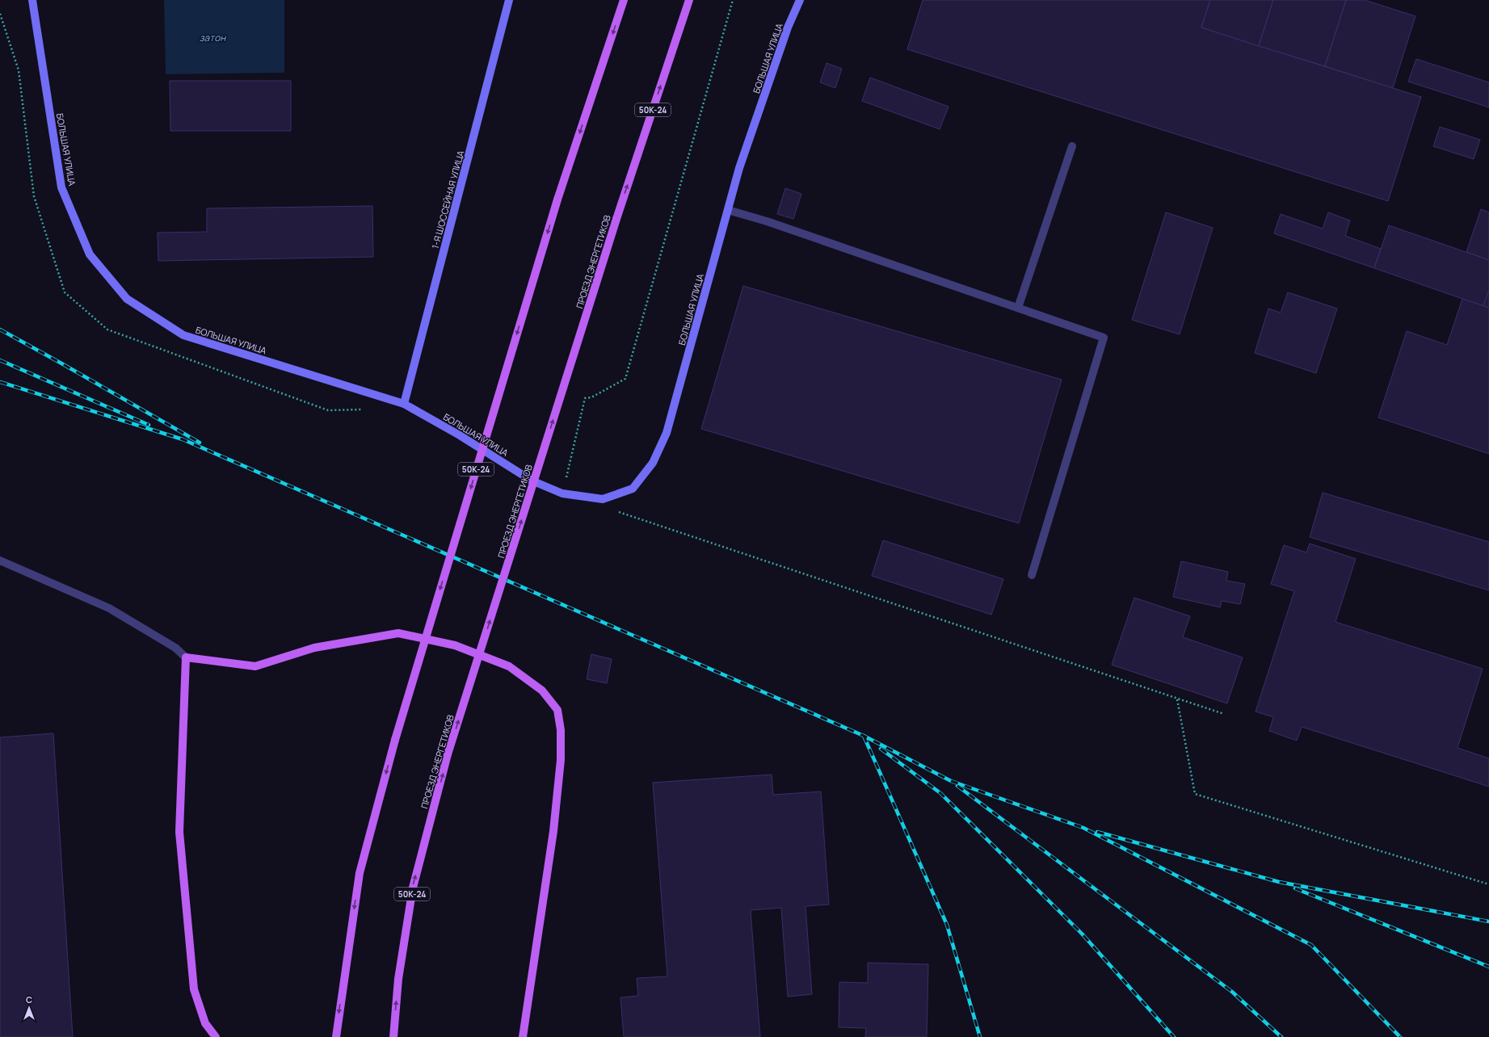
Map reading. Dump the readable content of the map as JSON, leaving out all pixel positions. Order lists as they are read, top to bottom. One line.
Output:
{"streets":{"main road":["БОЛЬШАЯ УЛИЦА","50К-24","1-Я ШОССЕЙНАЯ УЛИЦА","ПРОЕЗД ЭНЕРГЕТИКОВ"]},"crossings":[["БОЛЬШАЯ УЛИЦА","1-Я ШОССЕЙНАЯ УЛИЦА"]],"water":["затон"],"north":"top"}
